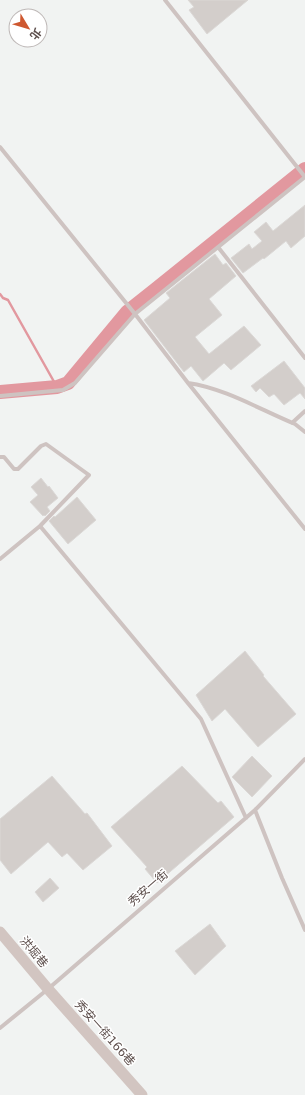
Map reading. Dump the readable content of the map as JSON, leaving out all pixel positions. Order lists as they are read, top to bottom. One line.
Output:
{"streets":{"street":["洪堀巷","秀安一街166巷"],"lane":["秀安一街"]},"crossings":[["秀安一街","洪堀巷"],["秀安一街","秀安一街166巷"],["洪堀巷","秀安一街166巷"]],"north":"bottom right"}
